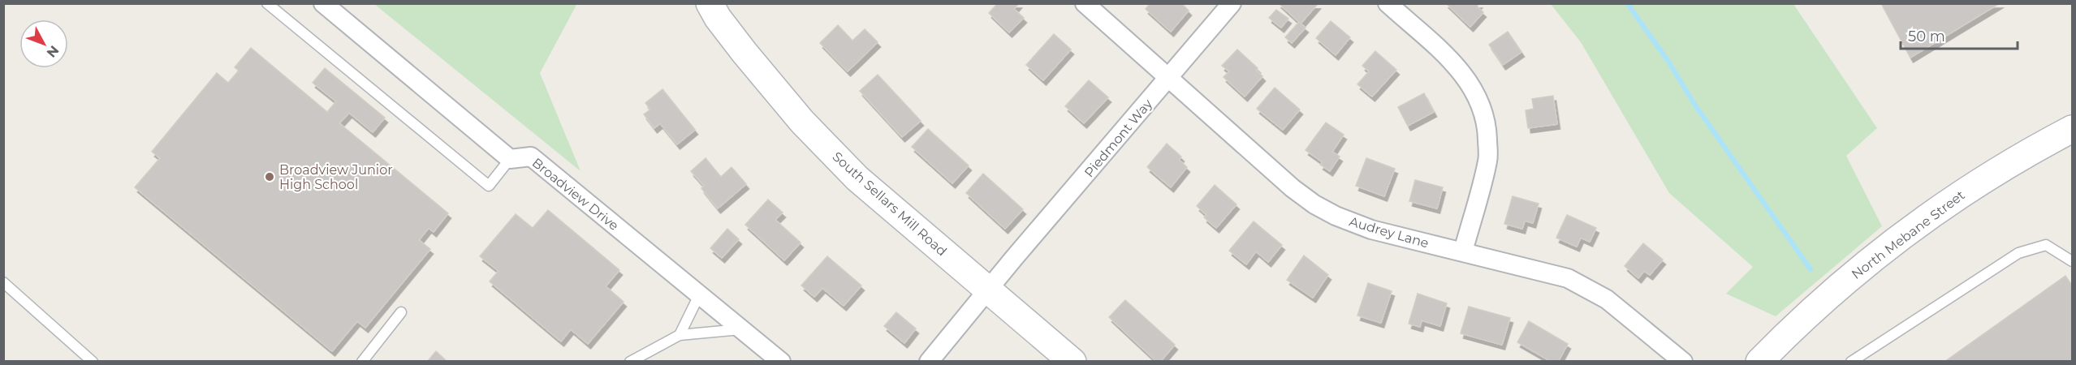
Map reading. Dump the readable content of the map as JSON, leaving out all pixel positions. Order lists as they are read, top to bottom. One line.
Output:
{"streets":{"main road":["South Sellars Mill Road","North Mebane Street"],"street":["Piedmont Way","Broadview Drive","Audrey Lane"]},"crossings":[["Piedmont Way","South Sellars Mill Road"],["Piedmont Way","Audrey Lane"]],"places":["Broadview Junior High School"],"scale_bar":"50 m","north":"bottom right"}
